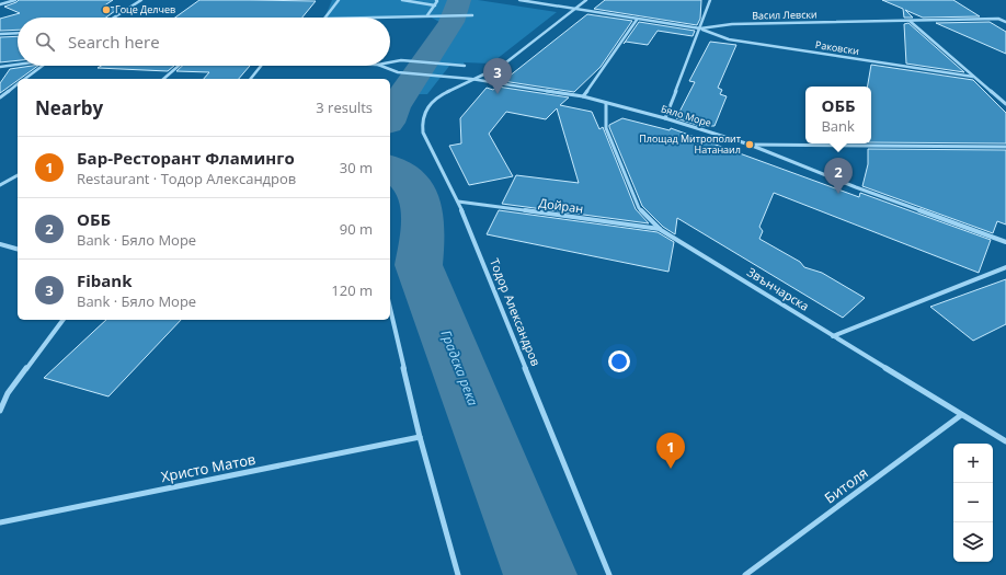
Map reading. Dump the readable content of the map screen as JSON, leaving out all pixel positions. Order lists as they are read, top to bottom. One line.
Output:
{"streets":{"street":["Васил Левски","Раковски","Бяло Море","Дойран","Звънчарска","Тодор Александров","Христо Матов","Битоля"]},"crossings":[["Васил Левски","Раковски"],["Васил Левски","Тодор Александров"],["Бяло Море","Звънчарска"],["Бяло Море","Тодор Александров"],["Дойран","Звънчарска"],["Дойран","Тодор Александров"],["Звънчарска","Битоля"]],"water":["Градска река"],"places":["Гоце Делчев","Площад Митрополит Натанаил"],"page":{"search":"Search here","pins":["3","2","1"],"heading":["Nearby","3 results"],"popup":["ОББ","Bank"],"list":[{"mark":"1","name":"Бар-Ресторант Фламинго","note":"Restaurant · Тодор Александров","value":"30 m"},{"mark":"2","name":"ОББ","note":"Bank · Бяло Море","value":"90 m"},{"mark":"3","name":"Fibank","note":"Bank · Бяло Море","value":"120 m"}],"map_buttons":["+","−"]}}
